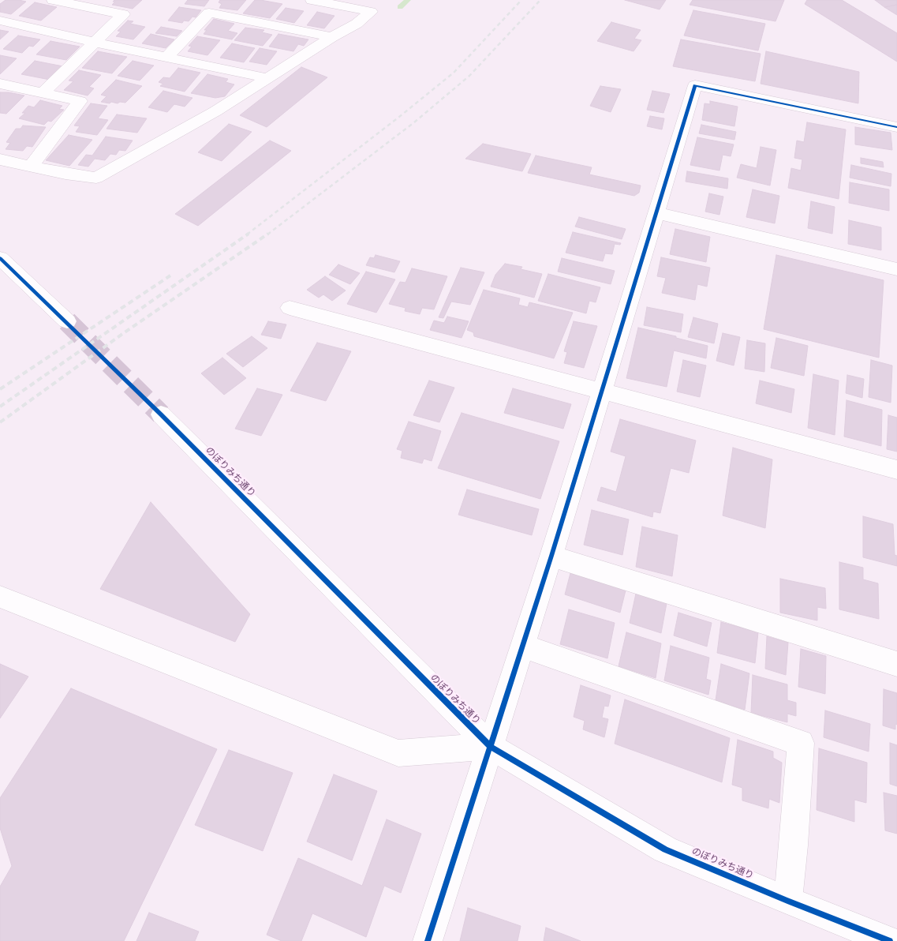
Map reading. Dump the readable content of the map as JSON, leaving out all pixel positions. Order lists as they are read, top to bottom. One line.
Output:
{"streets":{"street":["のぼりみち通り"]}}
